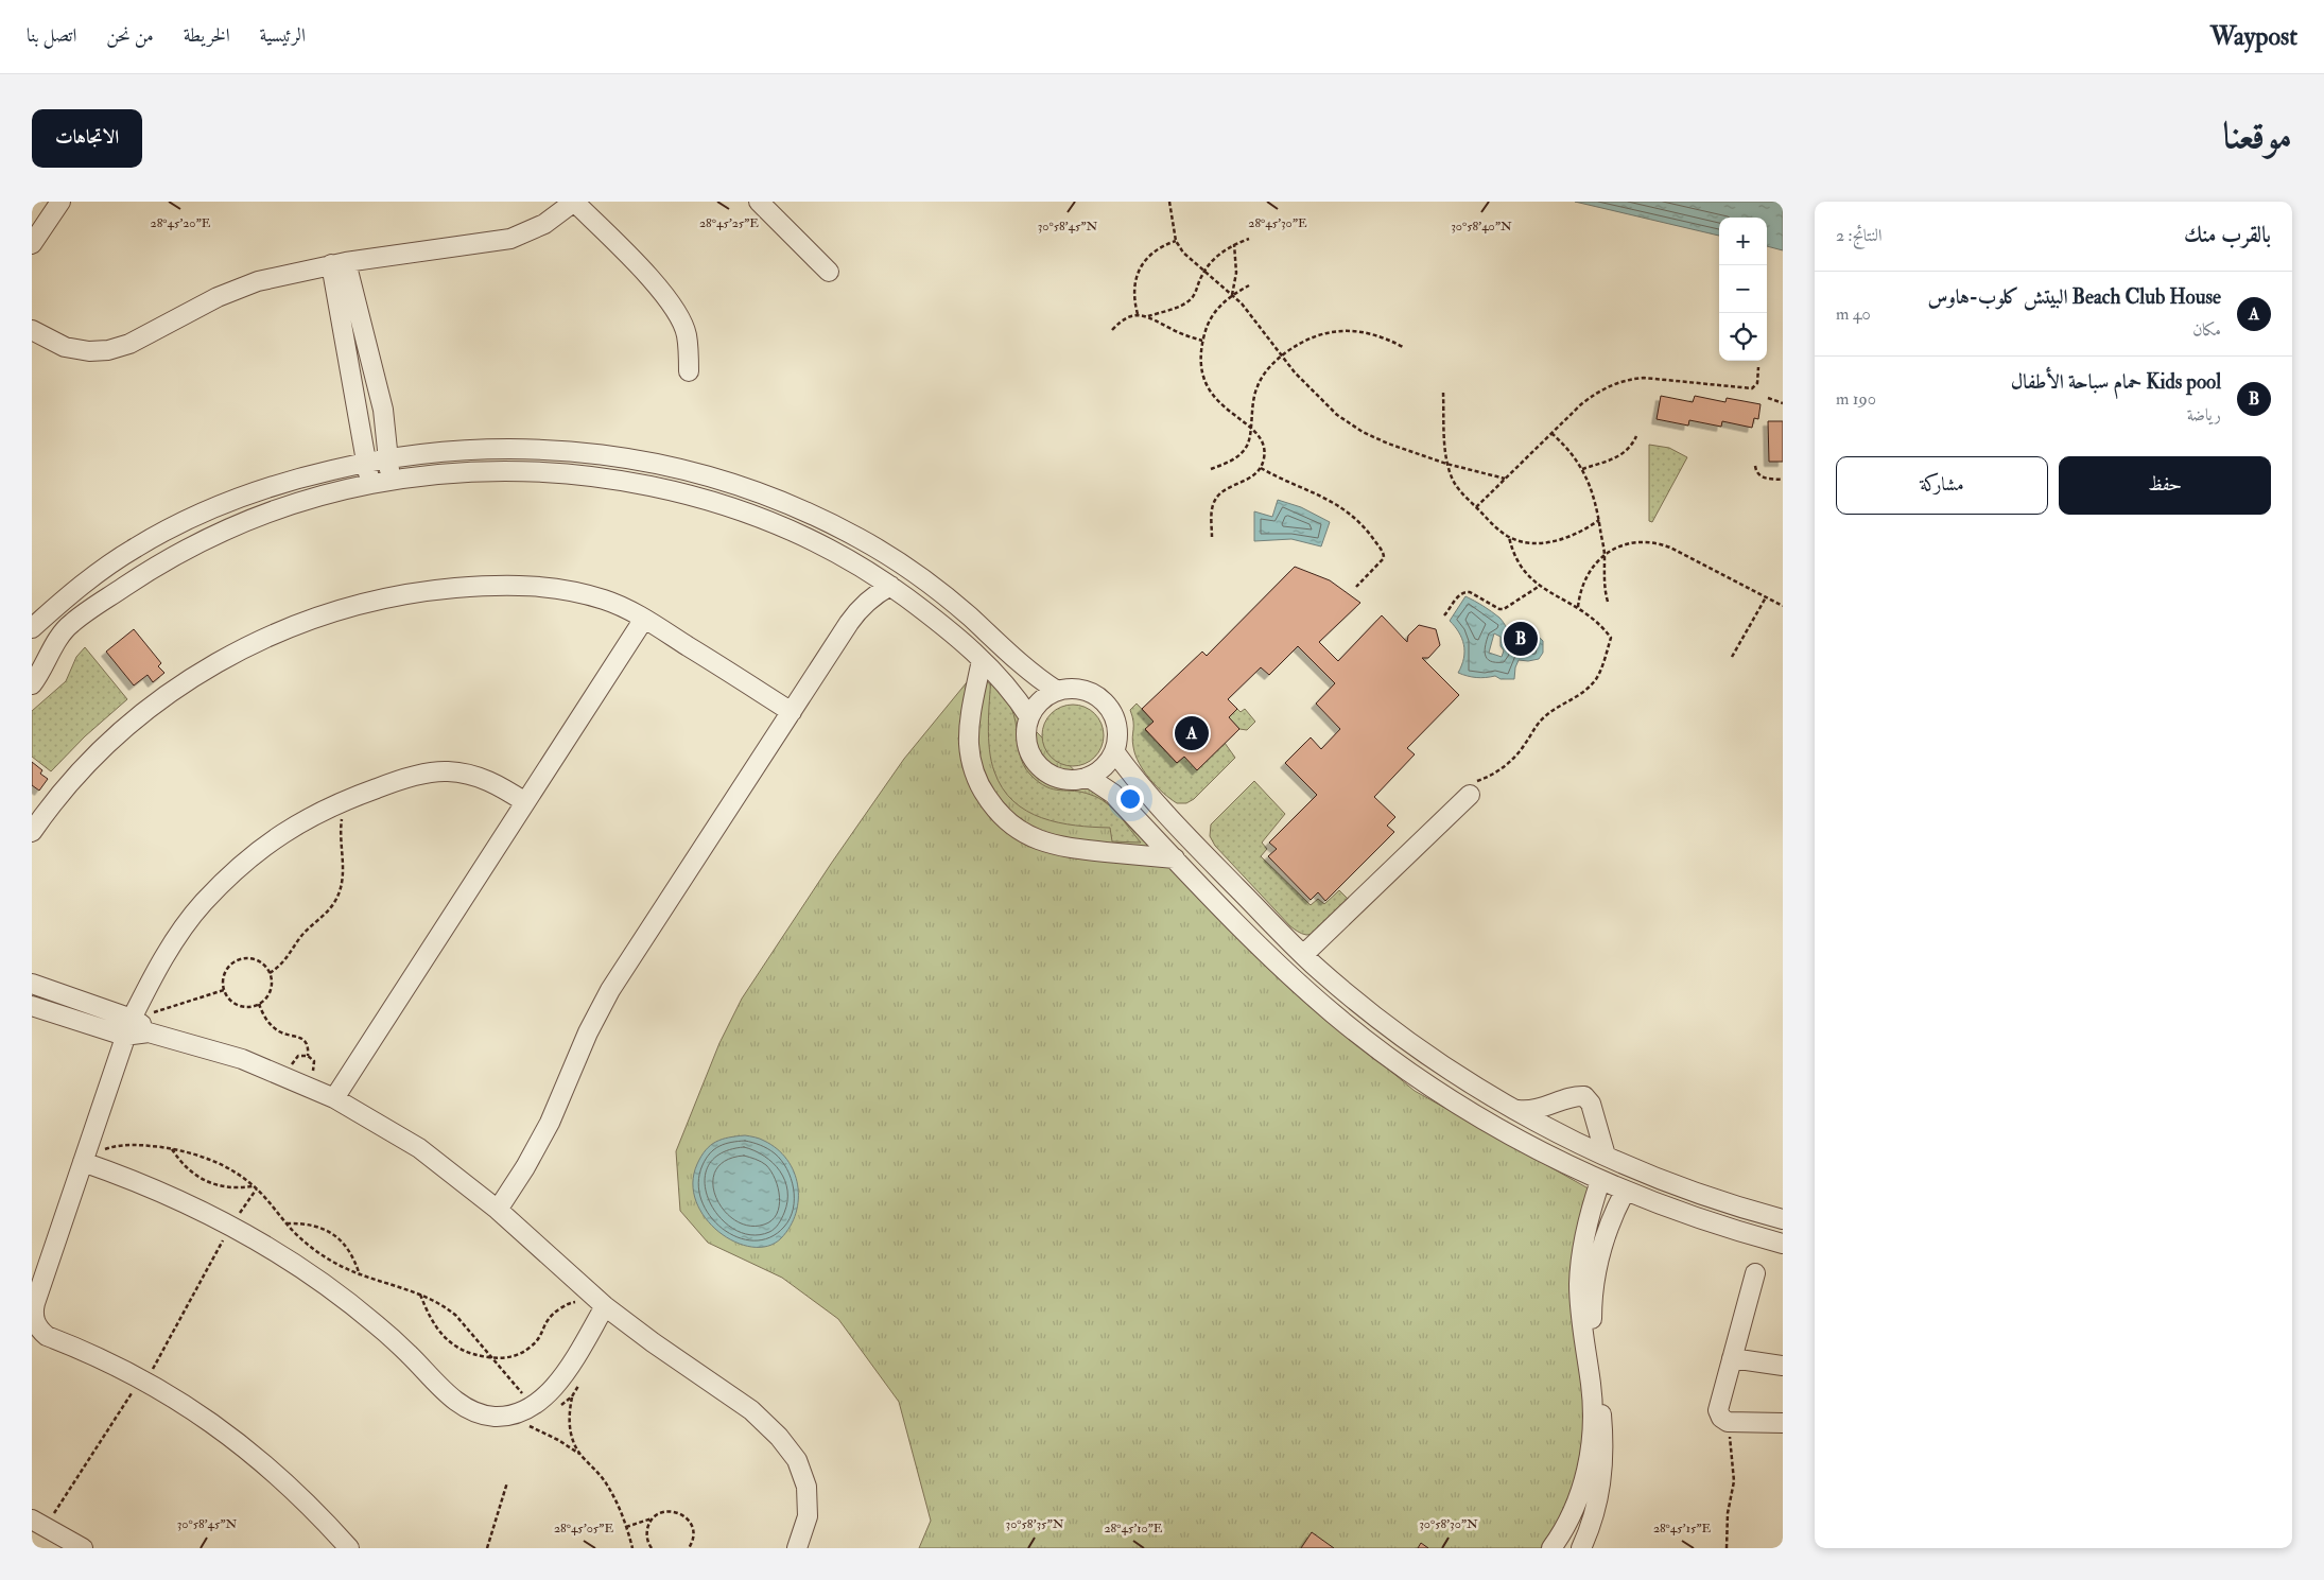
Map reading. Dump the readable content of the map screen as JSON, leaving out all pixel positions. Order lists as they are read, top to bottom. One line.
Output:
{"page":{"header":"Waypost","nav":["الرئيسية","الخريطة","من نحن","اتصل بنا"],"title":"موقعنا","buttons":["الاتجاهات",["حفظ","مشاركة"]],"heading":["بالقرب منك","النتائج: 2"],"map_buttons":["+","−"],"list":[{"mark":"A","name":"Beach Club House البيتش كلوب-هاوس","note":"مكان","value":"40 m"},{"mark":"B","name":"Kids pool حمام سباحة الأطفال","note":"رياضة","value":"190 m"}],"pins":["B","A"]},"coordinates":["28°45'20\"E","28°45'25\"E","28°45'30\"E","30°58'45\"N","30°58'40\"N","30°58'35\"N","30°58'30\"N","28°45'05\"E","28°45'10\"E","28°45'15\"E"]}
